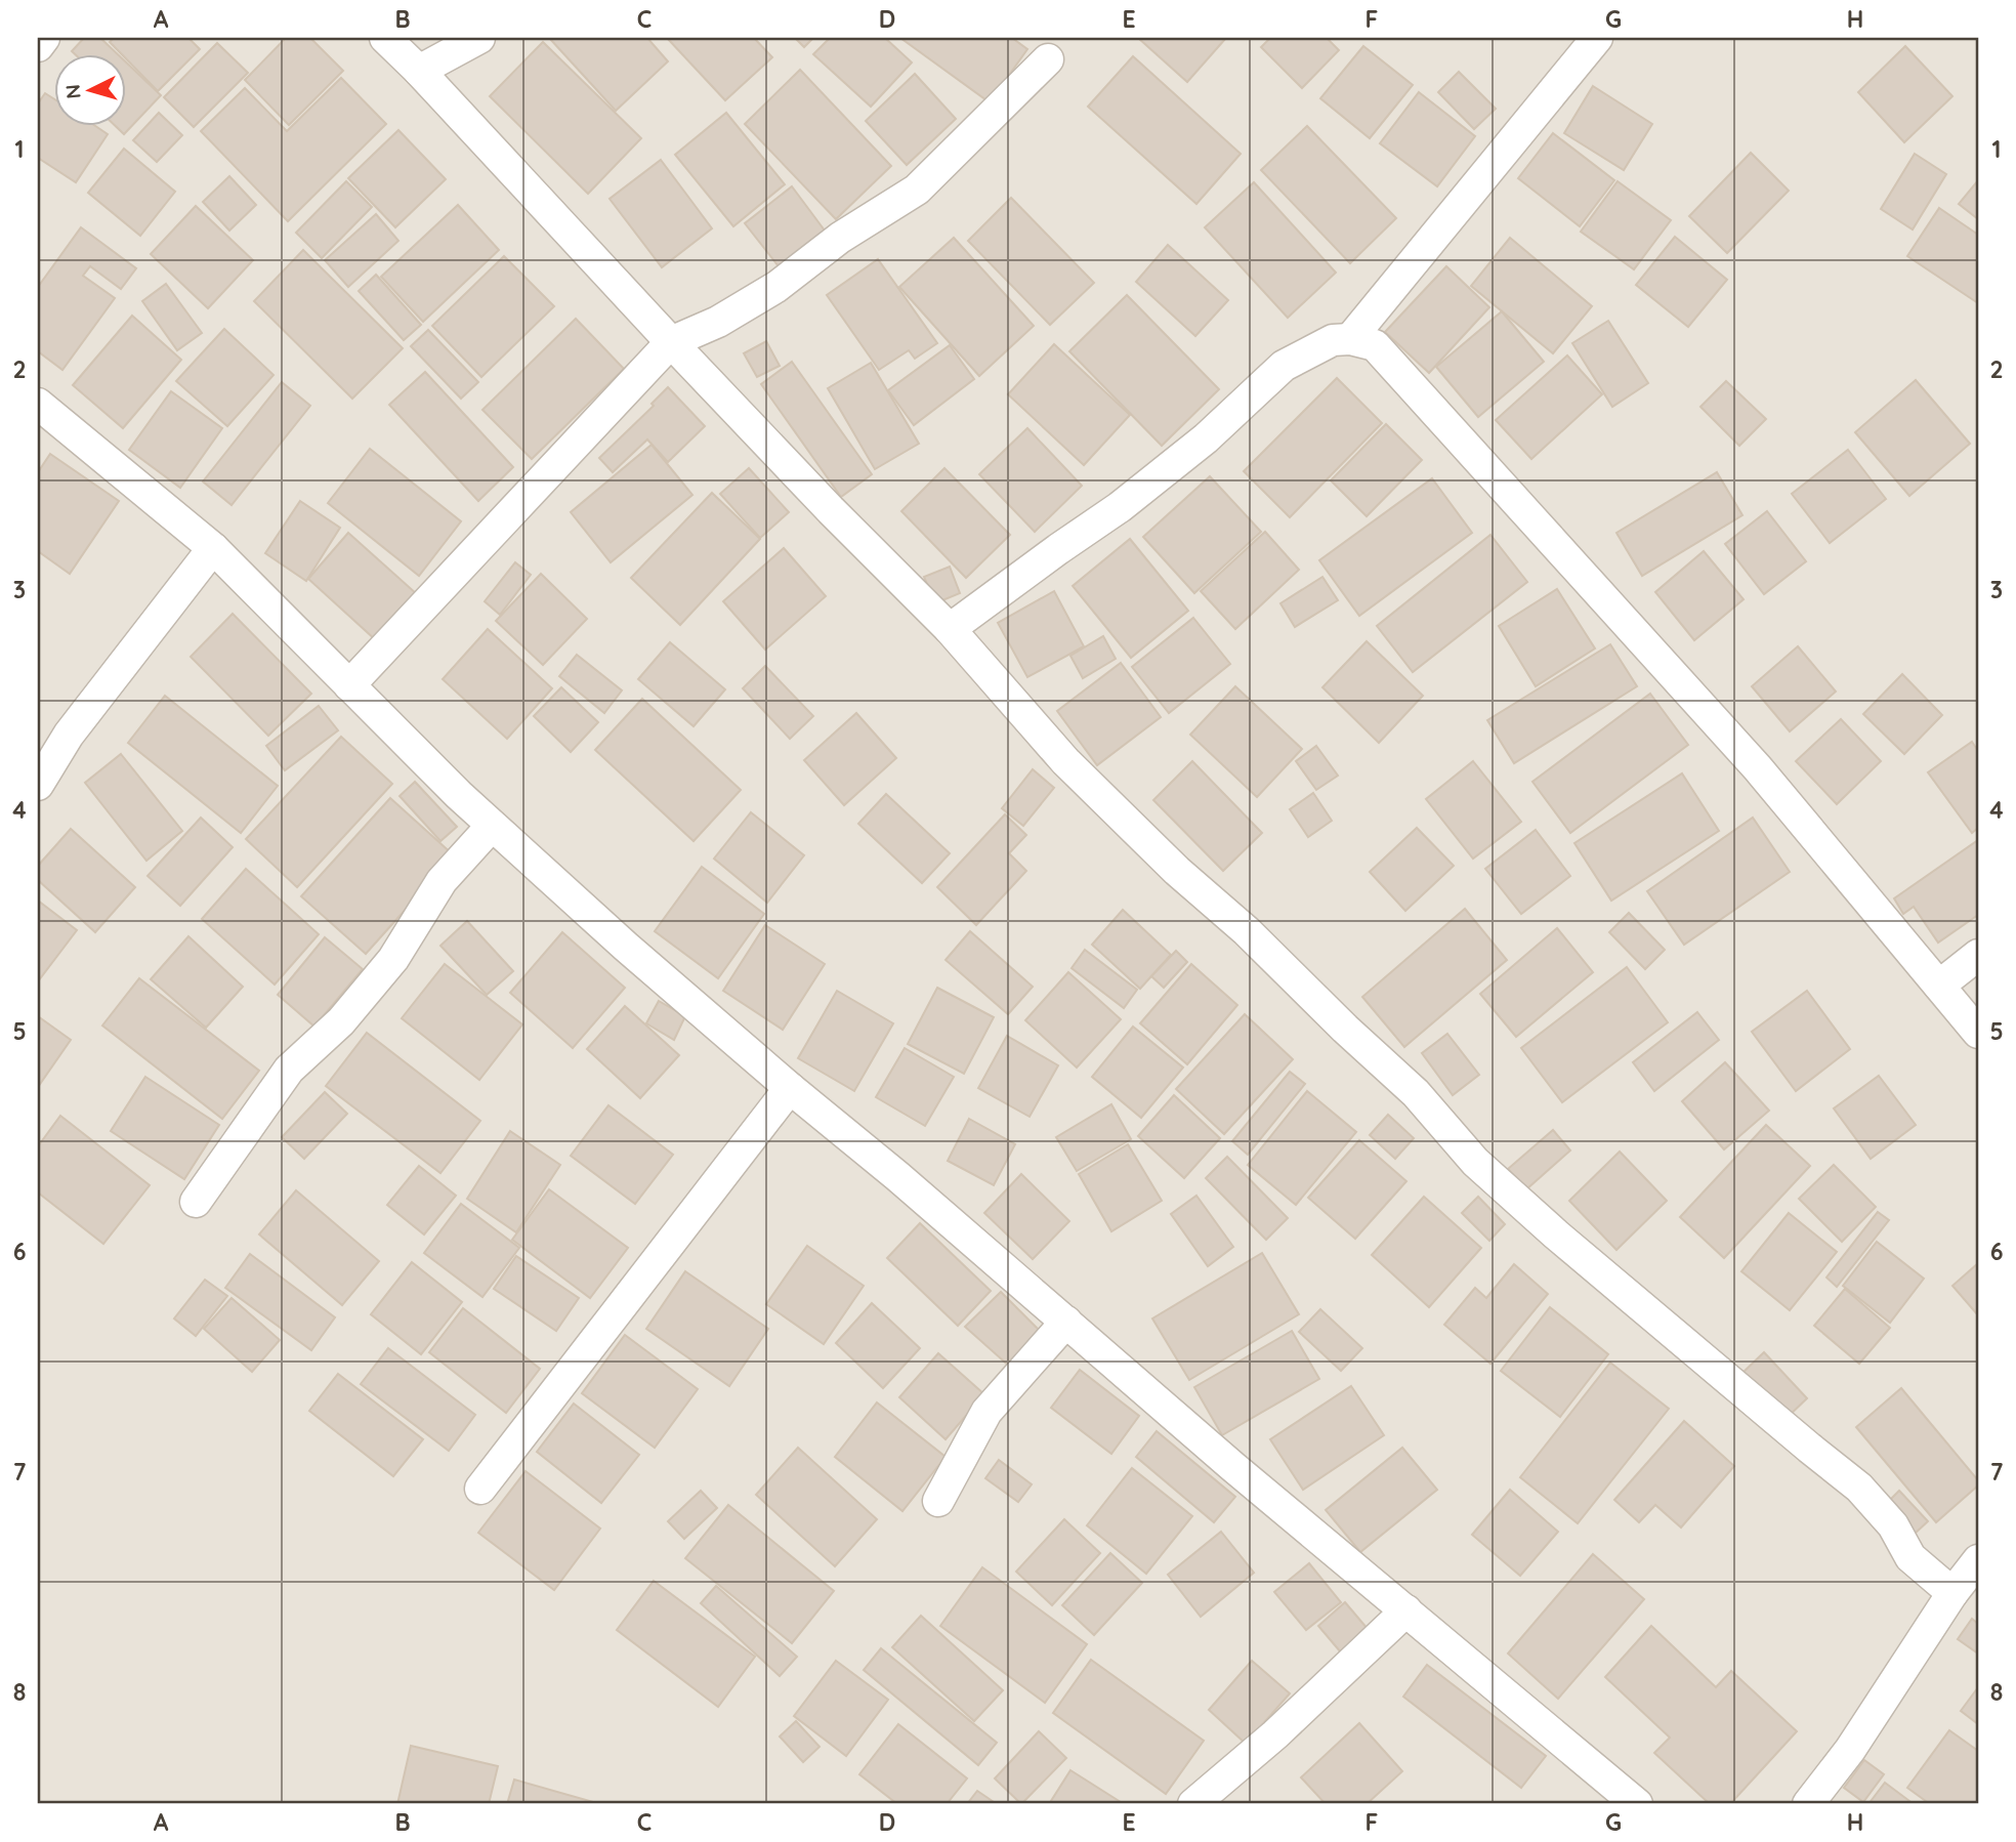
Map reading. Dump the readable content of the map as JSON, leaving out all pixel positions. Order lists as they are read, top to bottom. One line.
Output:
{"north":"left","grid":{"columns":["A","B","C","D","E","F","G","H"],"rows":["1","2","3","4","5","6","7","8"]}}
